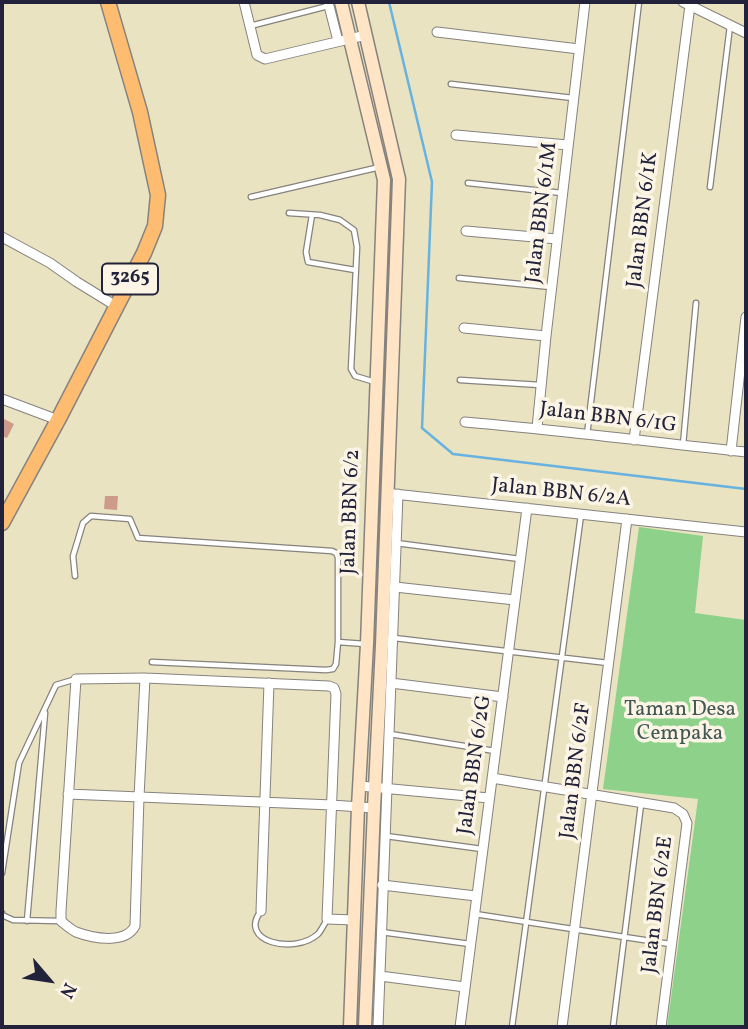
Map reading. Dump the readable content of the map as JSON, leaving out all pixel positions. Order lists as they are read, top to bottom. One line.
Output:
{"streets":{"main road":["3265"],"street":["Jalan BBN 6/1M","Jalan BBN 6/1K","Jalan BBN 6/1G","Jalan BBN 6/2A","Jalan BBN 6/2","Jalan BBN 6/2G","Jalan BBN 6/2F","Jalan BBN 6/2E"]},"crossings":[["Jalan BBN 6/1M","Jalan BBN 6/1G"],["Jalan BBN 6/1K","Jalan BBN 6/1G"],["Jalan BBN 6/2A","Jalan BBN 6/2"],["Jalan BBN 6/2A","Jalan BBN 6/2G"],["Jalan BBN 6/2A","Jalan BBN 6/2F"],["Jalan BBN 6/2G","Jalan BBN 6/2E"],["Jalan BBN 6/2F","Jalan BBN 6/2E"]],"parks":["Taman Desa Cempaka"],"north":"bottom right"}
